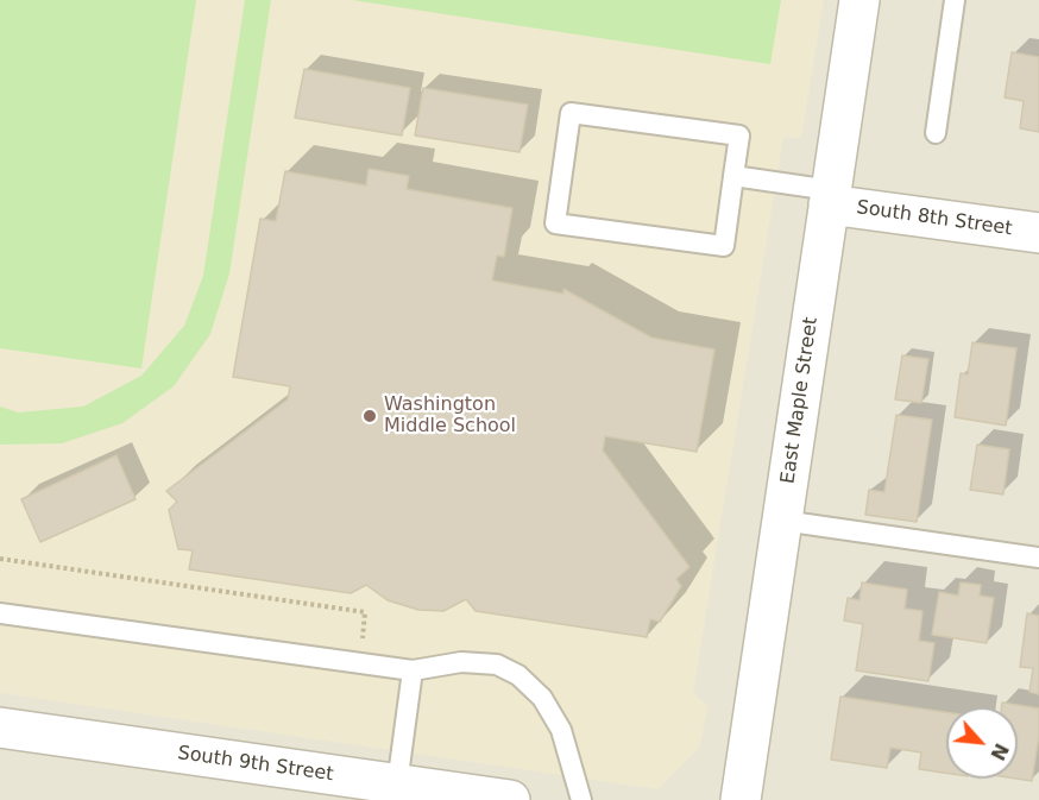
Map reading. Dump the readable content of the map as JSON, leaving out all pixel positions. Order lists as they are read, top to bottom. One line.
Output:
{"streets":{"street":["South 8th Street","East Maple Street","South 9th Street"]},"crossings":[["South 8th Street","East Maple Street"]],"places":["Washington Middle School"],"north":"bottom right"}
